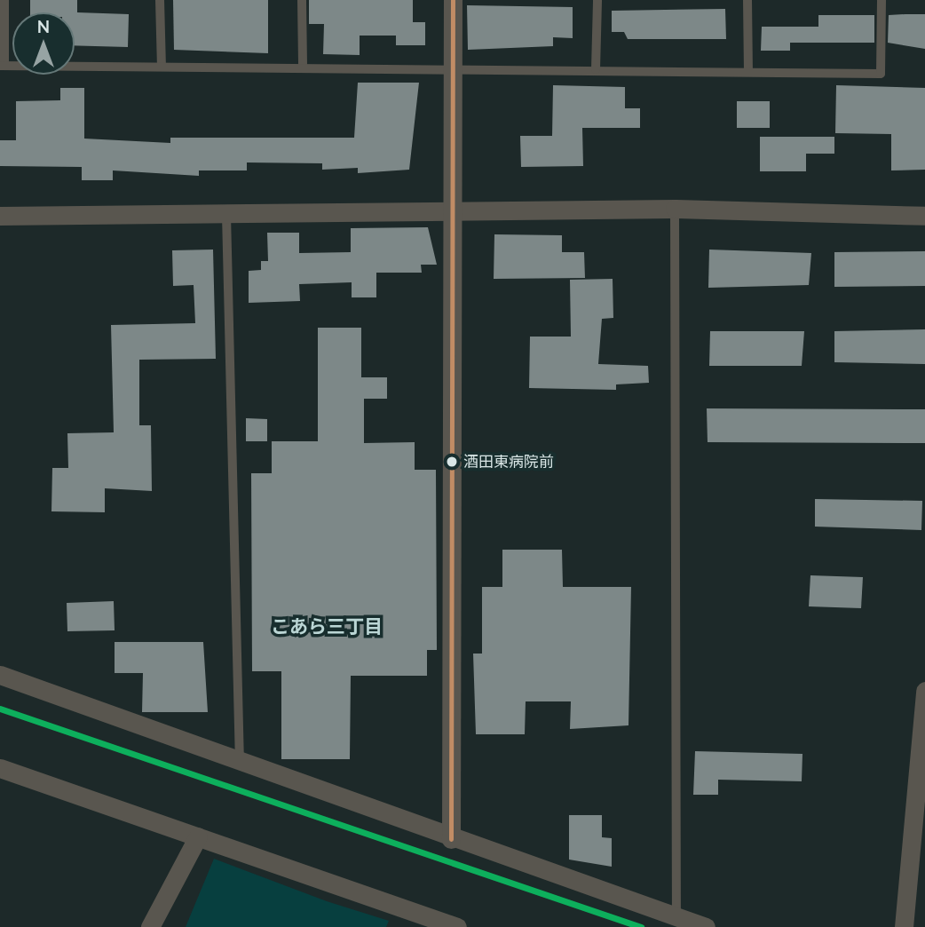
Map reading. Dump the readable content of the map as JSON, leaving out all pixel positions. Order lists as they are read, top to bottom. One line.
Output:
{"districts":["こあら三丁目"],"places":["酒田東病院前"],"north":"top"}
